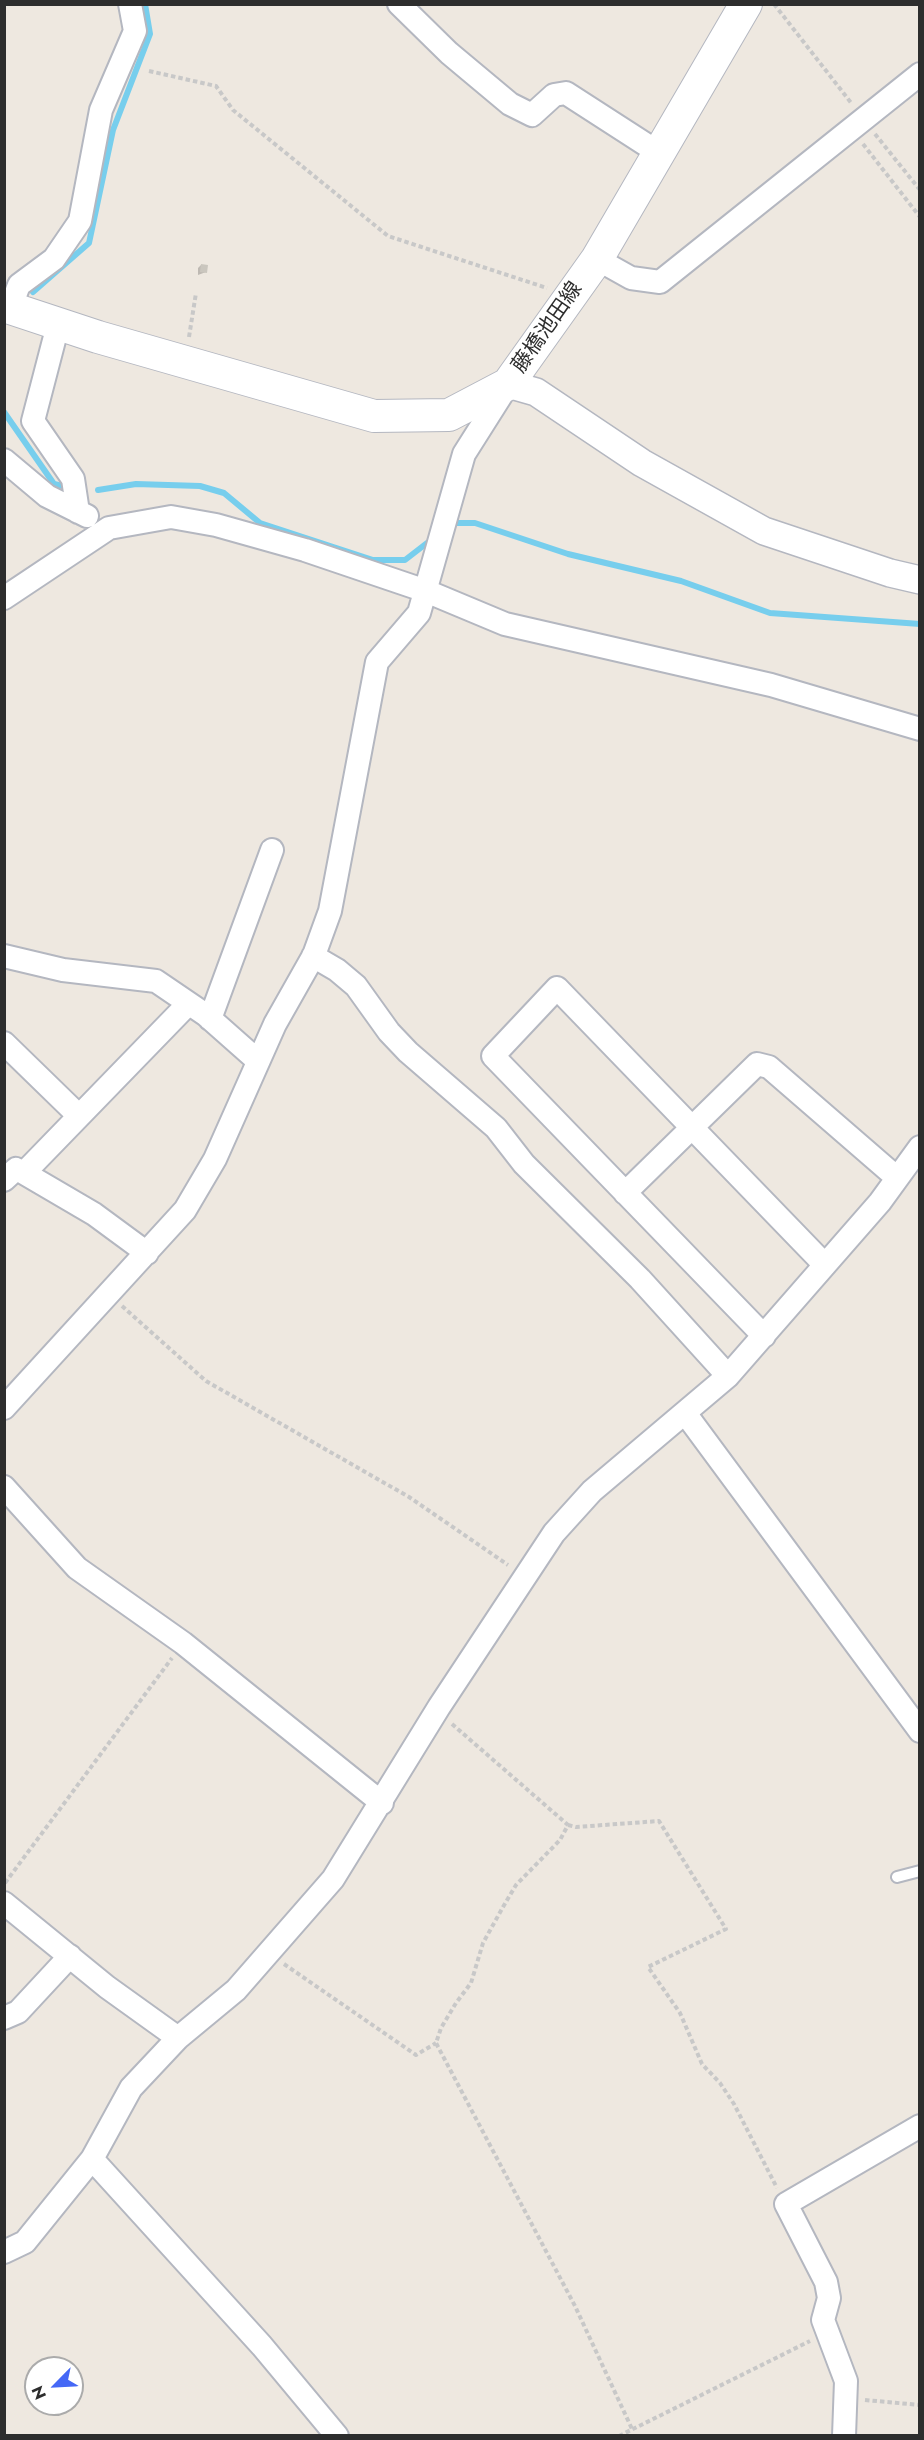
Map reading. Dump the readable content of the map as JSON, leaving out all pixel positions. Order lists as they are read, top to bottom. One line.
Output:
{"streets":{"main road":["藤橋池田線"]},"north":"bottom left"}
